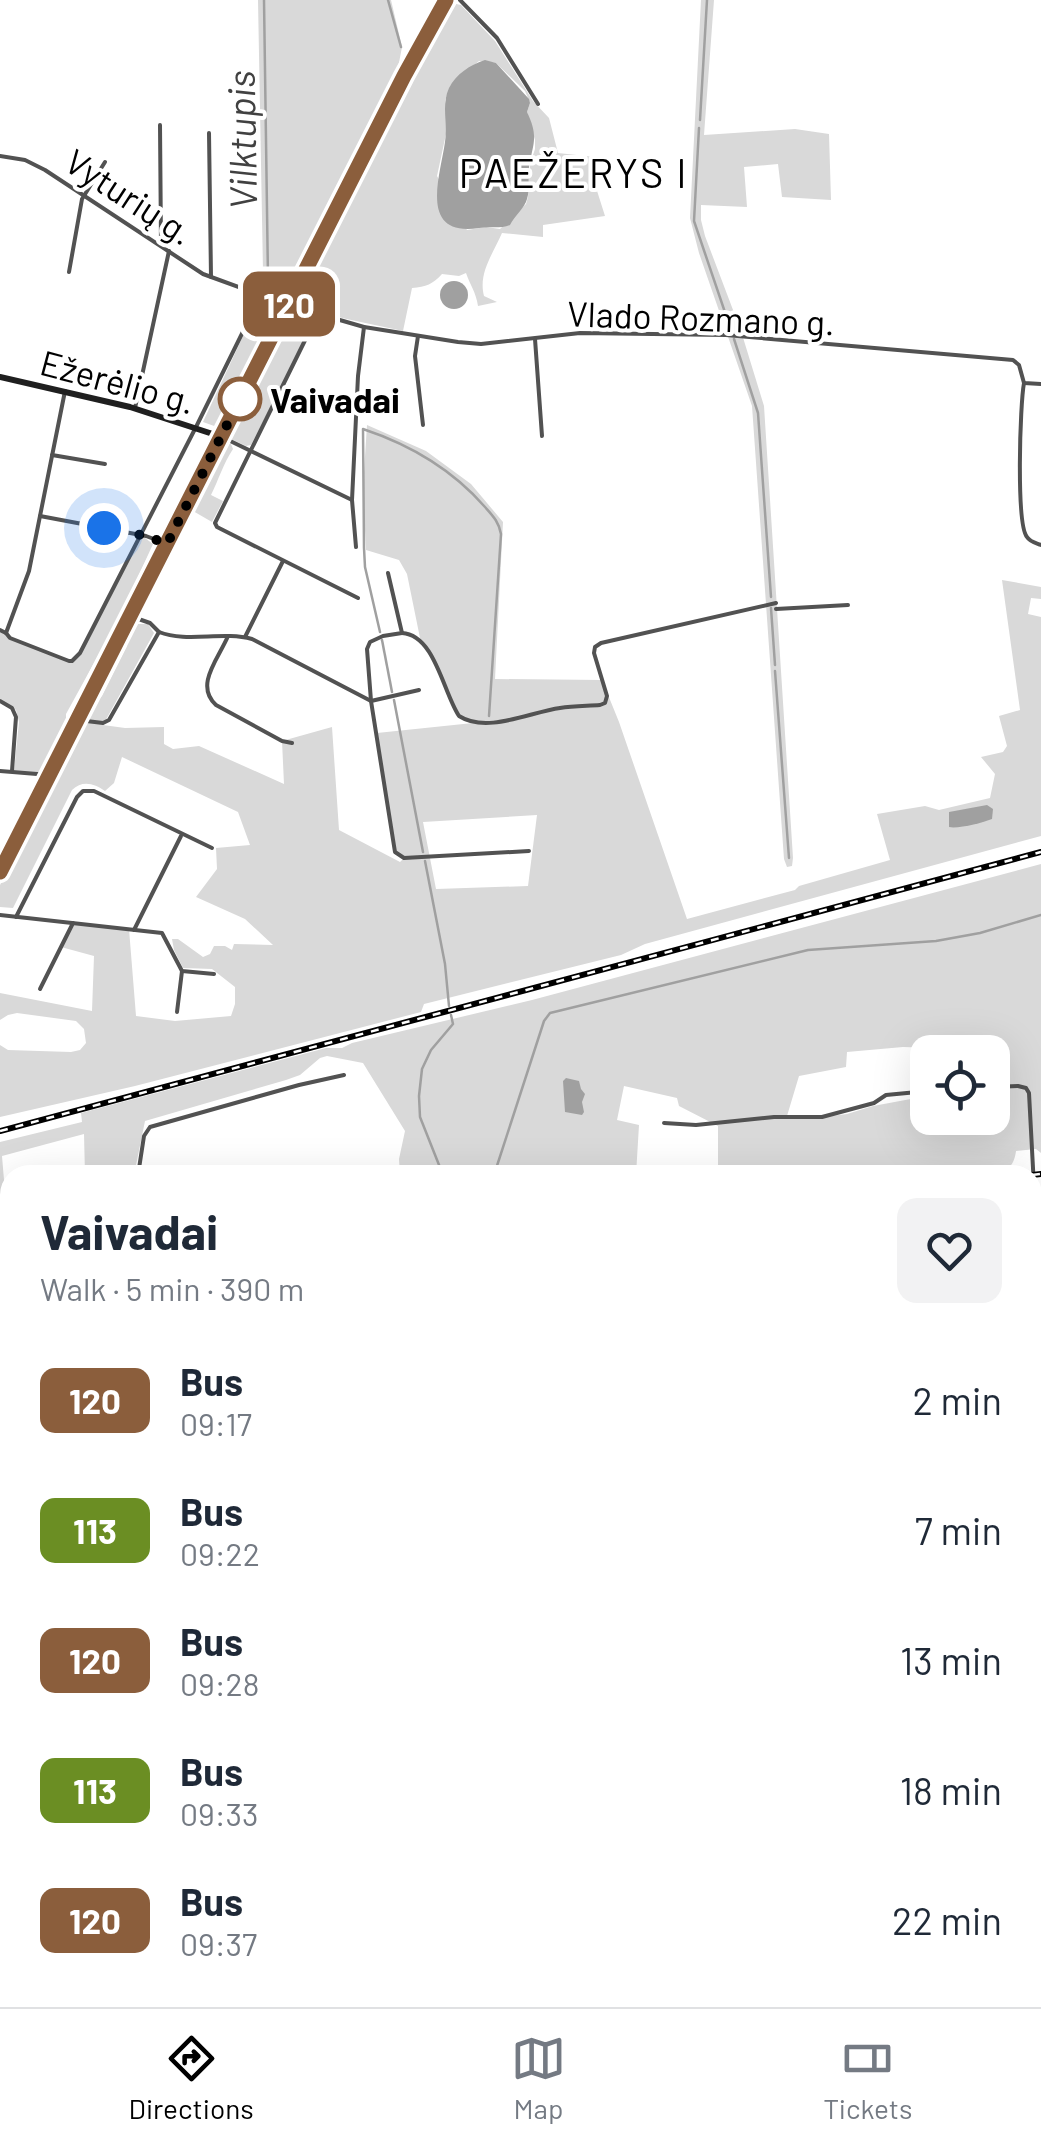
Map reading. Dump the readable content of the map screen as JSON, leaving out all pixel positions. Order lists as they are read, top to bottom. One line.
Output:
{"streets":{"main road":["Ežerėlio g."],"street":["Vyturių g.","Vlado Rozmano g."]},"crossings":[["Vyturių g.","Vlado Rozmano g."]],"districts":["PAEŽERYS I"],"water":["Vilktupis"],"places":["Vaivadai"],"lines":["bus line 120"],"page":{"on_map":"120","heading":["Vaivadai","Walk · 5 min · 390 m"],"list":[{"mark":"120","name":"Bus","note":"09:17","value":"2 min"},{"mark":"113","name":"Bus","note":"09:22","value":"7 min"},{"mark":"120","name":"Bus","note":"09:28","value":"13 min"},{"mark":"113","name":"Bus","note":"09:33","value":"18 min"},{"mark":"120","name":"Bus","note":"09:37","value":"22 min"}],"tabs":["Directions","Map","Tickets"]}}
